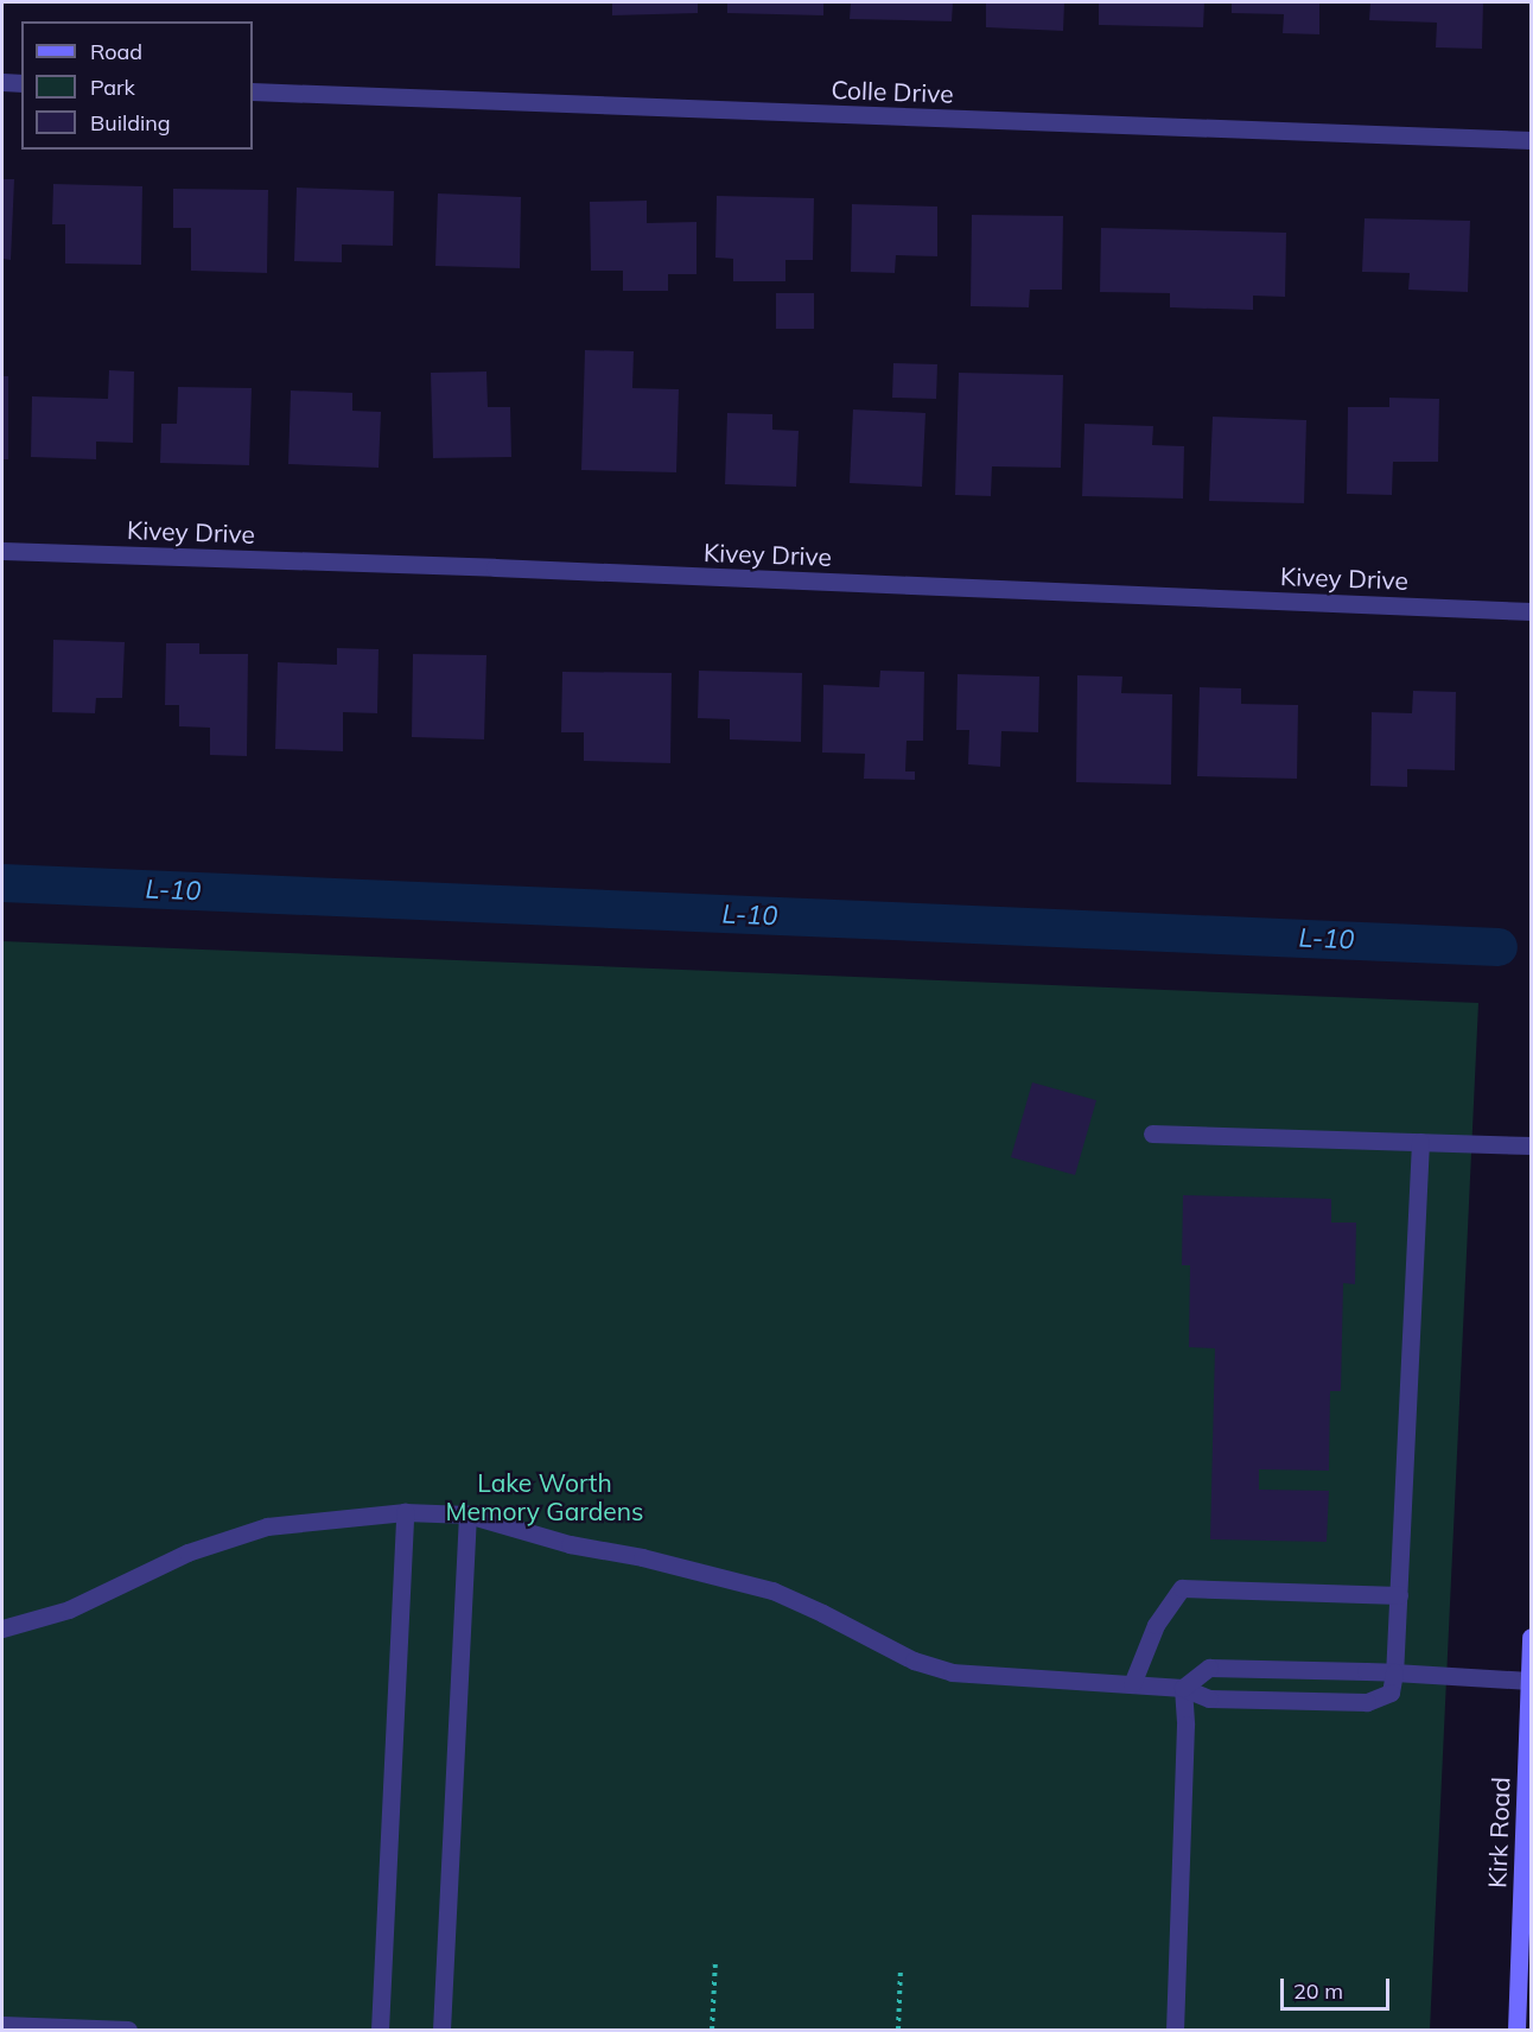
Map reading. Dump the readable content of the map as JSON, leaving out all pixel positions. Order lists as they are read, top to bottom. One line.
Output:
{"streets":{"street":["Colle Drive","Kivey Drive","Kirk Road"]},"water":["L-10"],"parks":["Lake Worth Memory Gardens"],"legend":["Road","Park","Building"],"scale_bar":"20 m"}
